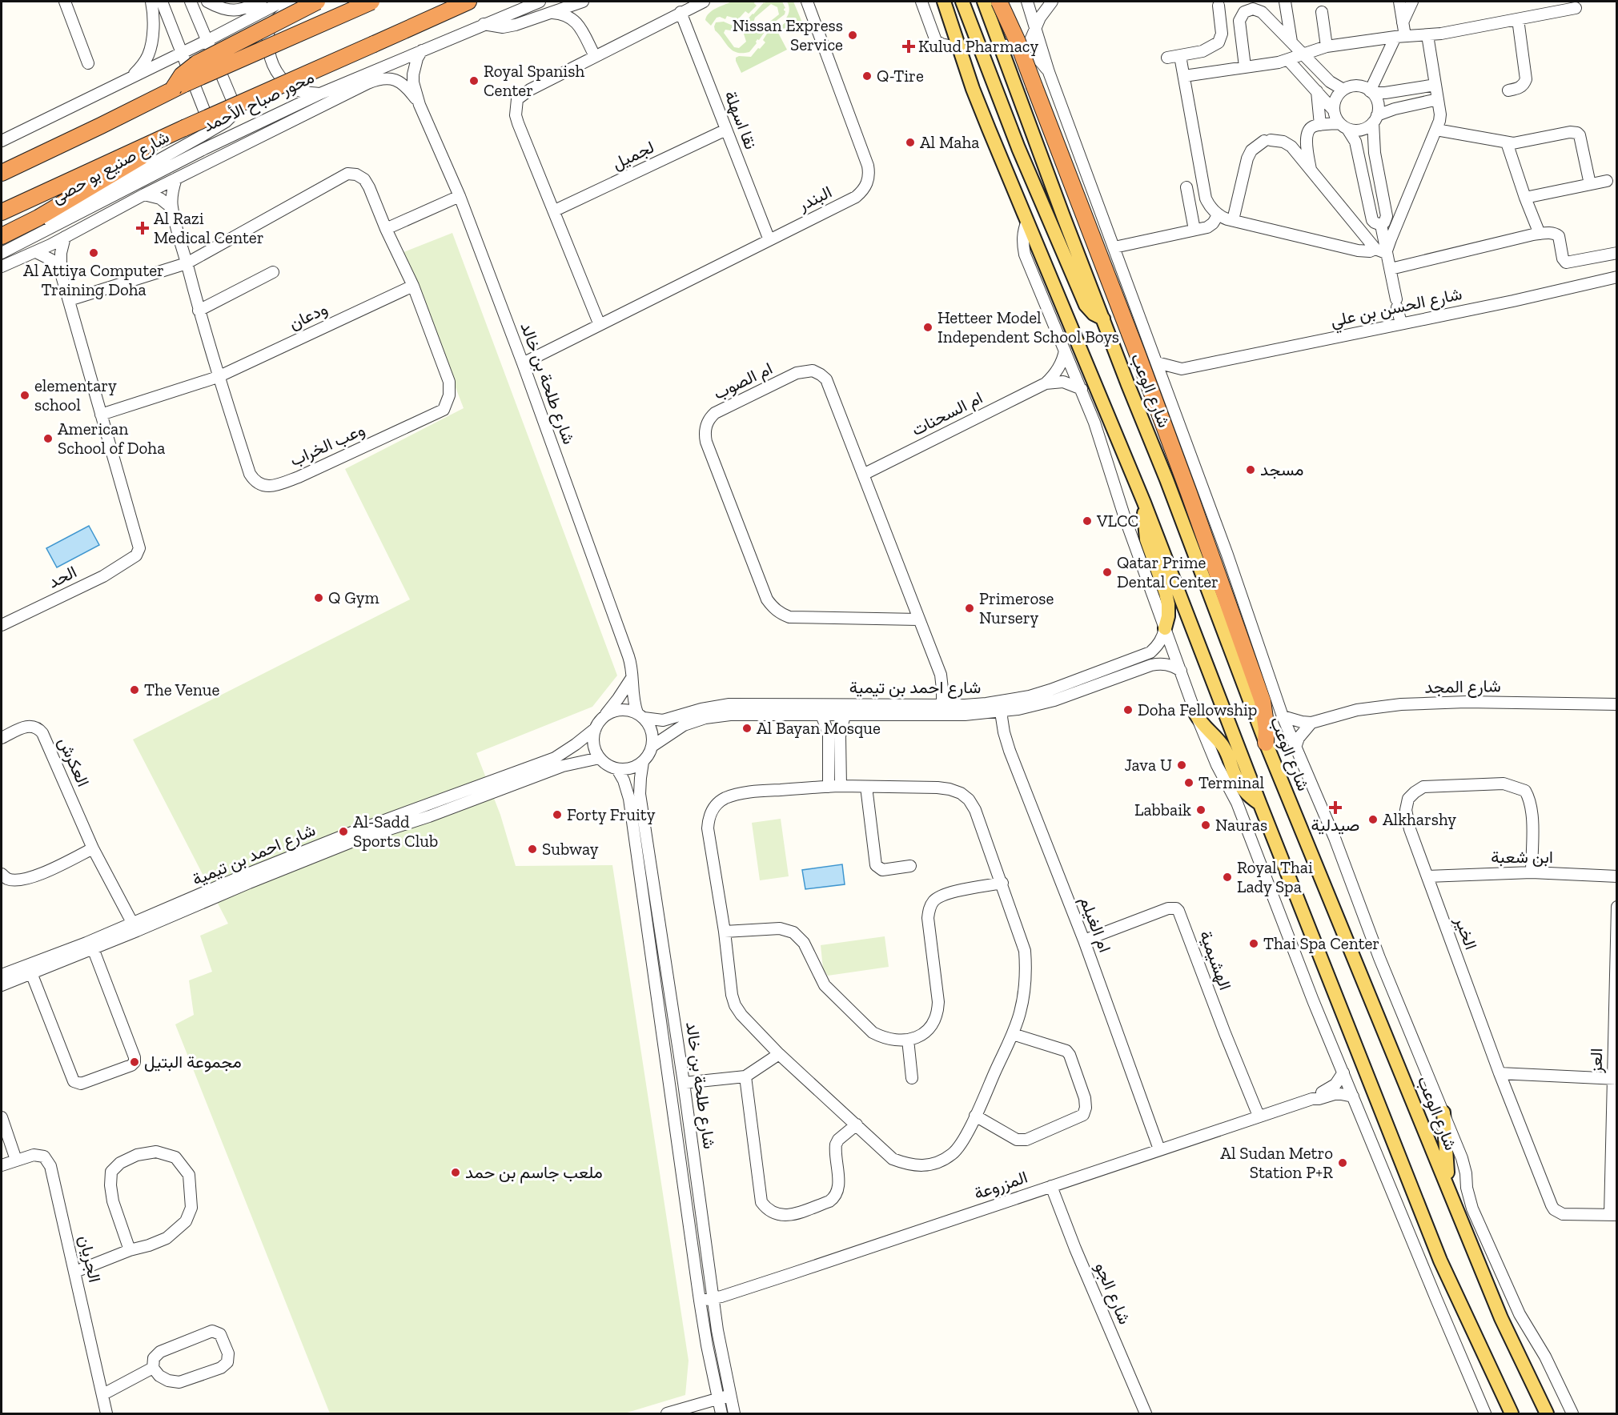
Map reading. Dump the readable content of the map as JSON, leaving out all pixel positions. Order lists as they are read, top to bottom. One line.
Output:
{"streets":{"highway":["محور صباح الأحمد"],"main road":["شارع الوعب"],"street":["نقا اسهلة","لجميل","شارع صنيع بو حصى","البندر","شارع الحسن بن علي","ودعان","ام الصوب","شارع طلحة بن خالد","ام السحنات","وعب الخراب","الحد","شارع المجد","شارع احمد بن تيمية","العكرش","ابن شعبة","ام الغيلم","الخير","الهشيمية","العز","المزروعة","الجريان","شارع الجو"]},"crossings":[["محور صباح الأحمد","شارع صنيع بو حصى"],["محور صباح الأحمد","شارع طلحة بن خالد"],["محور صباح الأحمد","وعب الخراب"],["نقا اسهلة","لجميل"],["نقا اسهلة","البندر"],["البندر","شارع طلحة بن خالد"],["شارع الحسن بن علي","شارع الوعب"],["ودعان","وعب الخراب"],["ودعان","الحد"],["ام الصوب","ام السحنات"],["ام الصوب","شارع احمد بن تيمية"],["شارع طلحة بن خالد","شارع احمد بن تيمية"],["شارع طلحة بن خالد","المزروعة"],["شارع الوعب","شارع المجد"],["شارع احمد بن تيمية","العكرش"],["شارع احمد بن تيمية","ام الغيلم"],["ابن شعبة","الخير"],["ام الغيلم","الهشيمية"],["ام الغيلم","المزروعة"],["الخير","العز"],["الهشيمية","المزروعة"],["المزروعة","شارع الجو"]],"places":{"other":["Nissan Express Service","Q-Tire","Royal Spanish Center","Al Maha","Al Attiya Computer Training Doha","Hetteer Model Independent School Boys","elementary school","American School of Doha","مسجد","VLCC","Qatar Prime Dental Center","Q Gym","Primerose Nursery","The Venue","Doha Fellowship","Al Bayan Mosque","Java U","Terminal","Labbaik","Forty Fruity","Alkharshy","Nauras","Al-Sadd Sports Club","Subway","Royal Thai Lady Spa","Thai Spa Center","مجموعة البتيل","Al Sudan Metro Station P+R","ملعب جاسم بن حمد"],"health":["Kulud Pharmacy","Al Razi Medical Center","صيدلية"]}}
